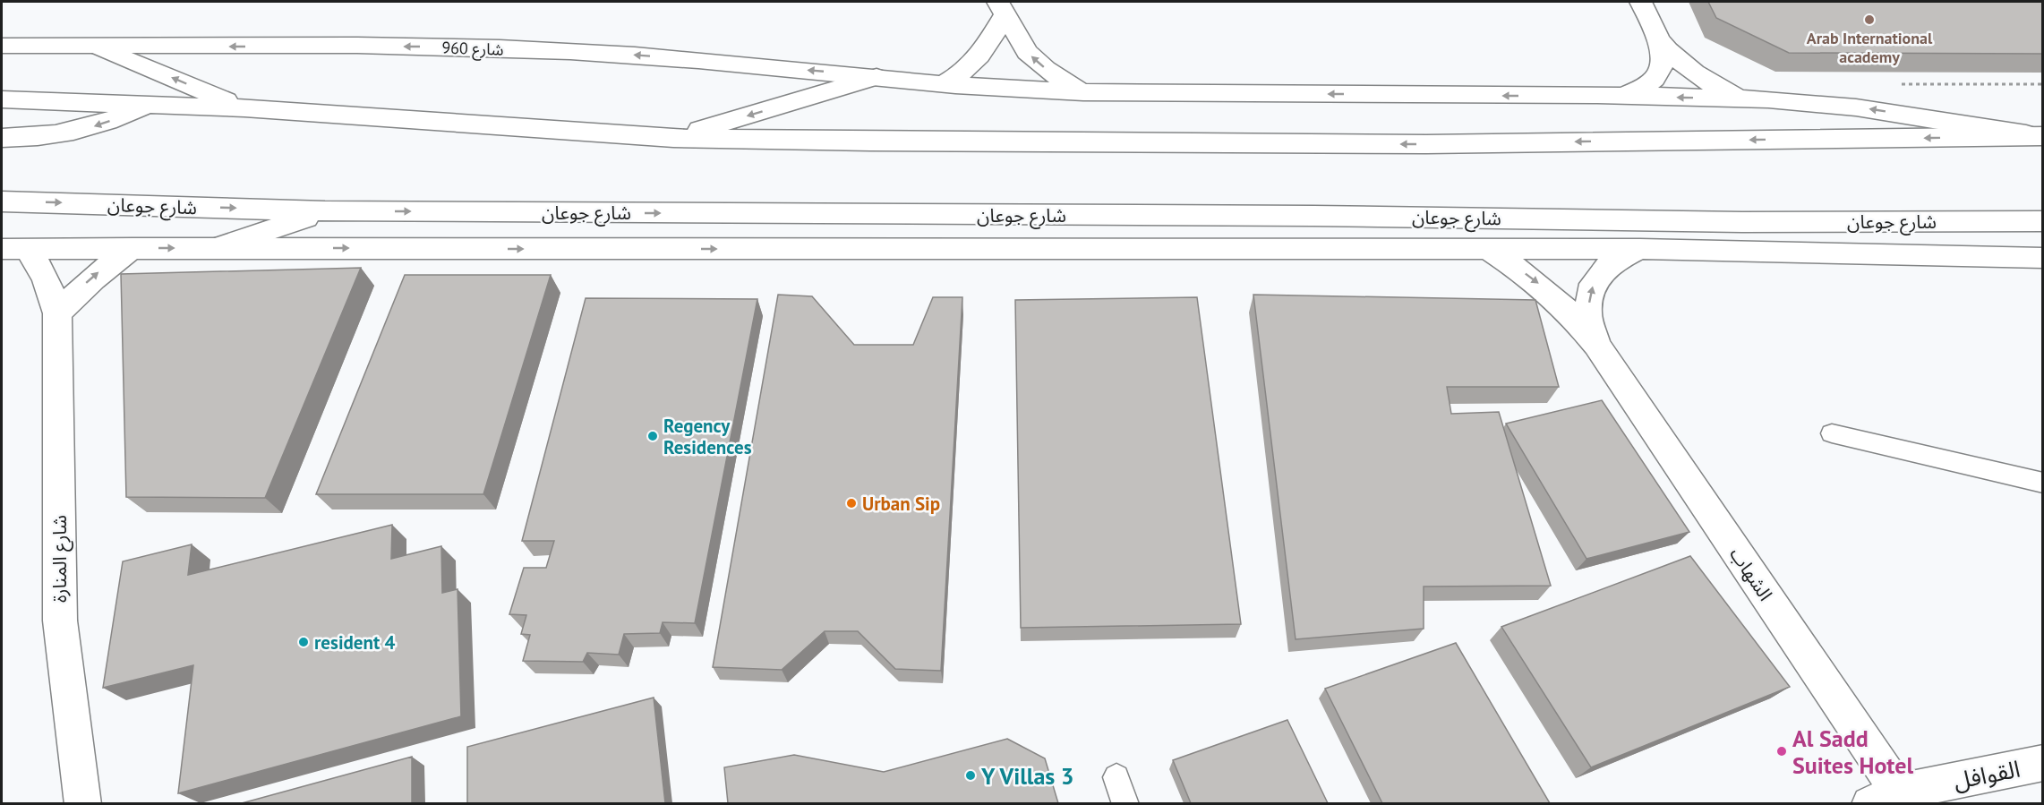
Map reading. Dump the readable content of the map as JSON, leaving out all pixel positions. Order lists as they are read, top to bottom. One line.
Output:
{"streets":{"street":["شارع 960","شارع جوعان","شارع المنارة","الشهاب","القوافل"]},"crossings":[["شارع جوعان","شارع المنارة"],["شارع جوعان","الشهاب"],["الشهاب","القوافل"]],"places":["Arab International academy","Regency Residences","Urban Sip","resident 4","Al Sadd Suites Hotel","Y Villas 3"]}
